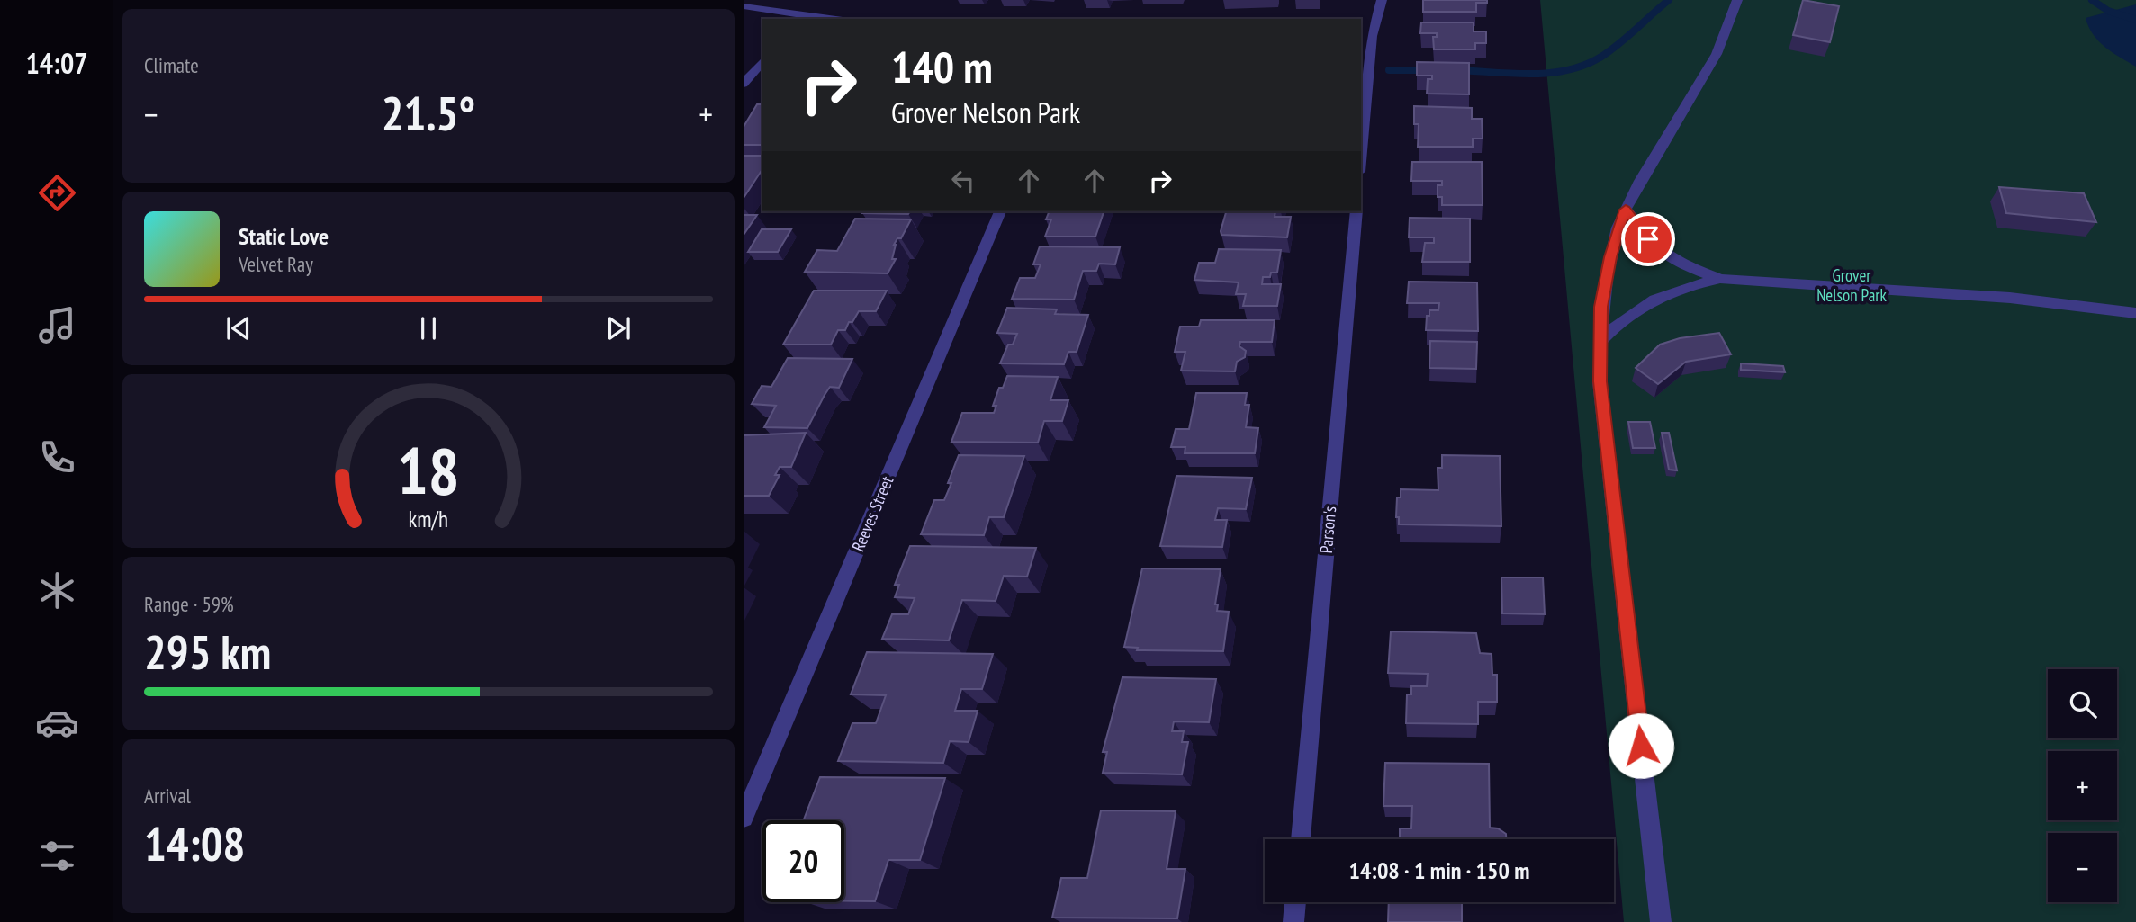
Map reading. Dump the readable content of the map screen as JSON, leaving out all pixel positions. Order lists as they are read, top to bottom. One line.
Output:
{"streets":{"street":["Reeves Street","Parson's"]},"parks":["Grover Nelson Park"],"page":{"tabs":"14:07","tile":["Climate",["Range · 59%","295 km"],["Arrival","14:08"]],"turn":["140 m","Grover Nelson Park"],"heat":["−","21.5°","+"],"song":["Static Love","Velvet Ray"],"map_buttons":["+","−"],"limit":"20","trip":"14:08 · 1 min · 150 m","gauge":["18","km/h"]}}
